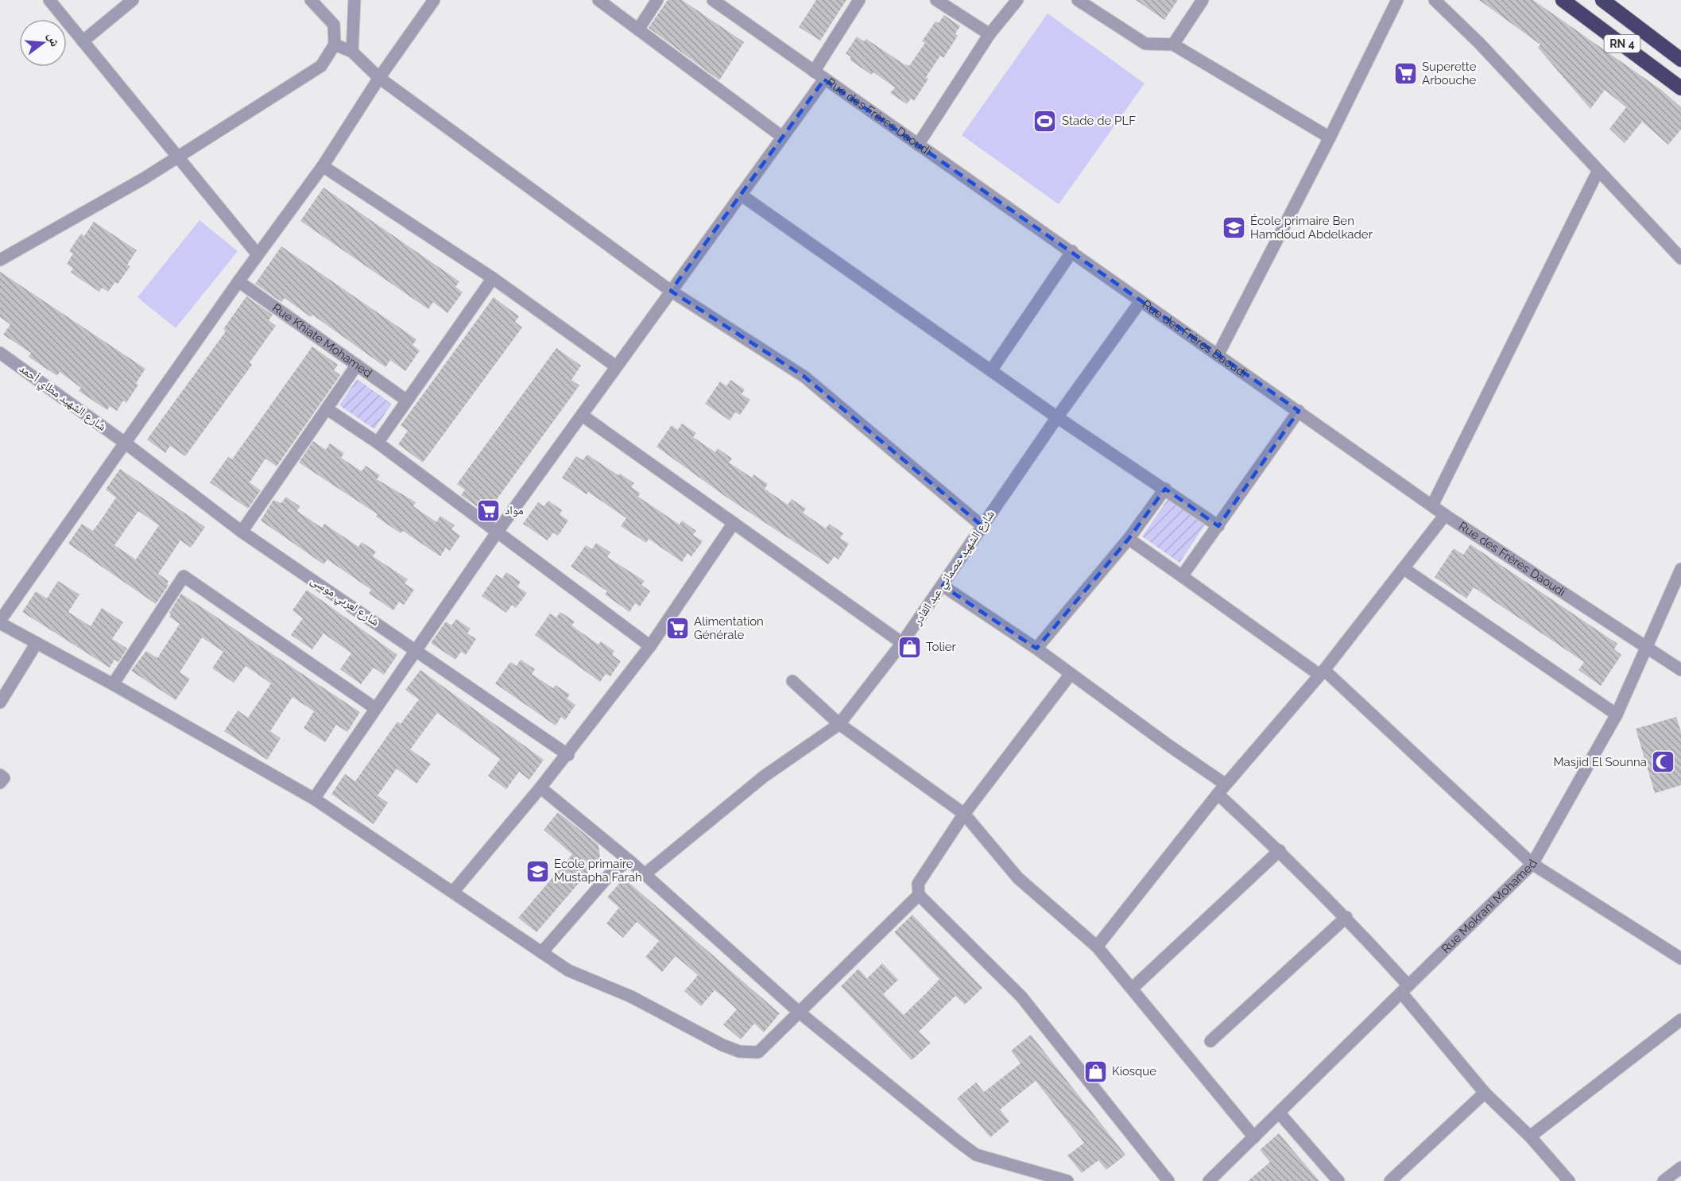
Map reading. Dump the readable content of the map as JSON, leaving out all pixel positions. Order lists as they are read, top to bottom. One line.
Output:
{"streets":{"highway":["RN 4"],"street":["Rue des Frères Daoudi","Rue Khiate Mohamed","شارع الشهيد مطاي أحمد","شارع الشهيد عصماني عبد القادر","شارع لعربي موسى","Rue Mokrani Mohamed"]},"crossings":[["Rue des Frères Daoudi","شارع الشهيد عصماني عبد القادر"],["Rue des Frères Daoudi","Rue Mokrani Mohamed"],["شارع الشهيد مطاي أحمد","شارع لعربي موسى"]],"places":{"supermarket":["Superette Arbouche","مواد","Alimentation Générale"],"sports":["Stade de PLF"],"school or university":["École primaire Ben Hamdoud Abdelkader","Ecole primaire Mustapha Farah"],"shop":["Tolier","Kiosque"],"mosque":["Masjid El Sounna"]},"north":"right"}
